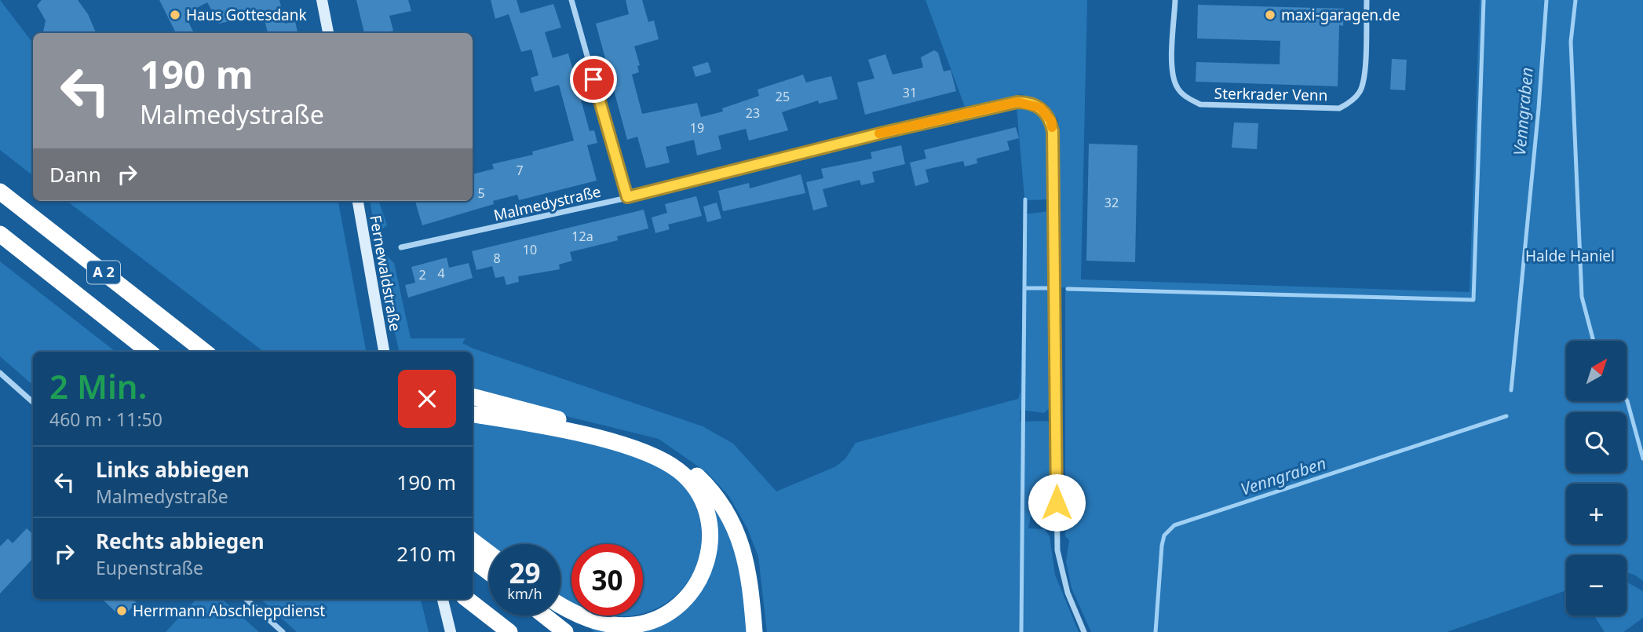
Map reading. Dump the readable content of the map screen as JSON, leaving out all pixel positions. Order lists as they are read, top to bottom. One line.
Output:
{"streets":{"highway":["A 2"],"main road":["Fernewaldstraße"],"street":["Sterkrader Venn","Malmedystraße"]},"water":["Venngraben"],"parks":["Halde Haniel"],"places":["Haus Gottesdank","maxi-garagen.de","Herrmann Abschleppdienst"],"house_numbers":["31","25","23","19","7","5","32","12a","10","8","4","2"],"north":"top right","page":{"turn":["190 m","Malmedystraße"],"then":"Dann","map_buttons":["+","−"],"heading":["2 Min.","460 m · 11:50"],"list":[{"name":"Links abbiegen","note":"Malmedystraße","value":"190 m"},{"name":"Rechts abbiegen","note":"Eupenstraße","value":"210 m"}],"speed":"29 km/h","limit":"30"}}
